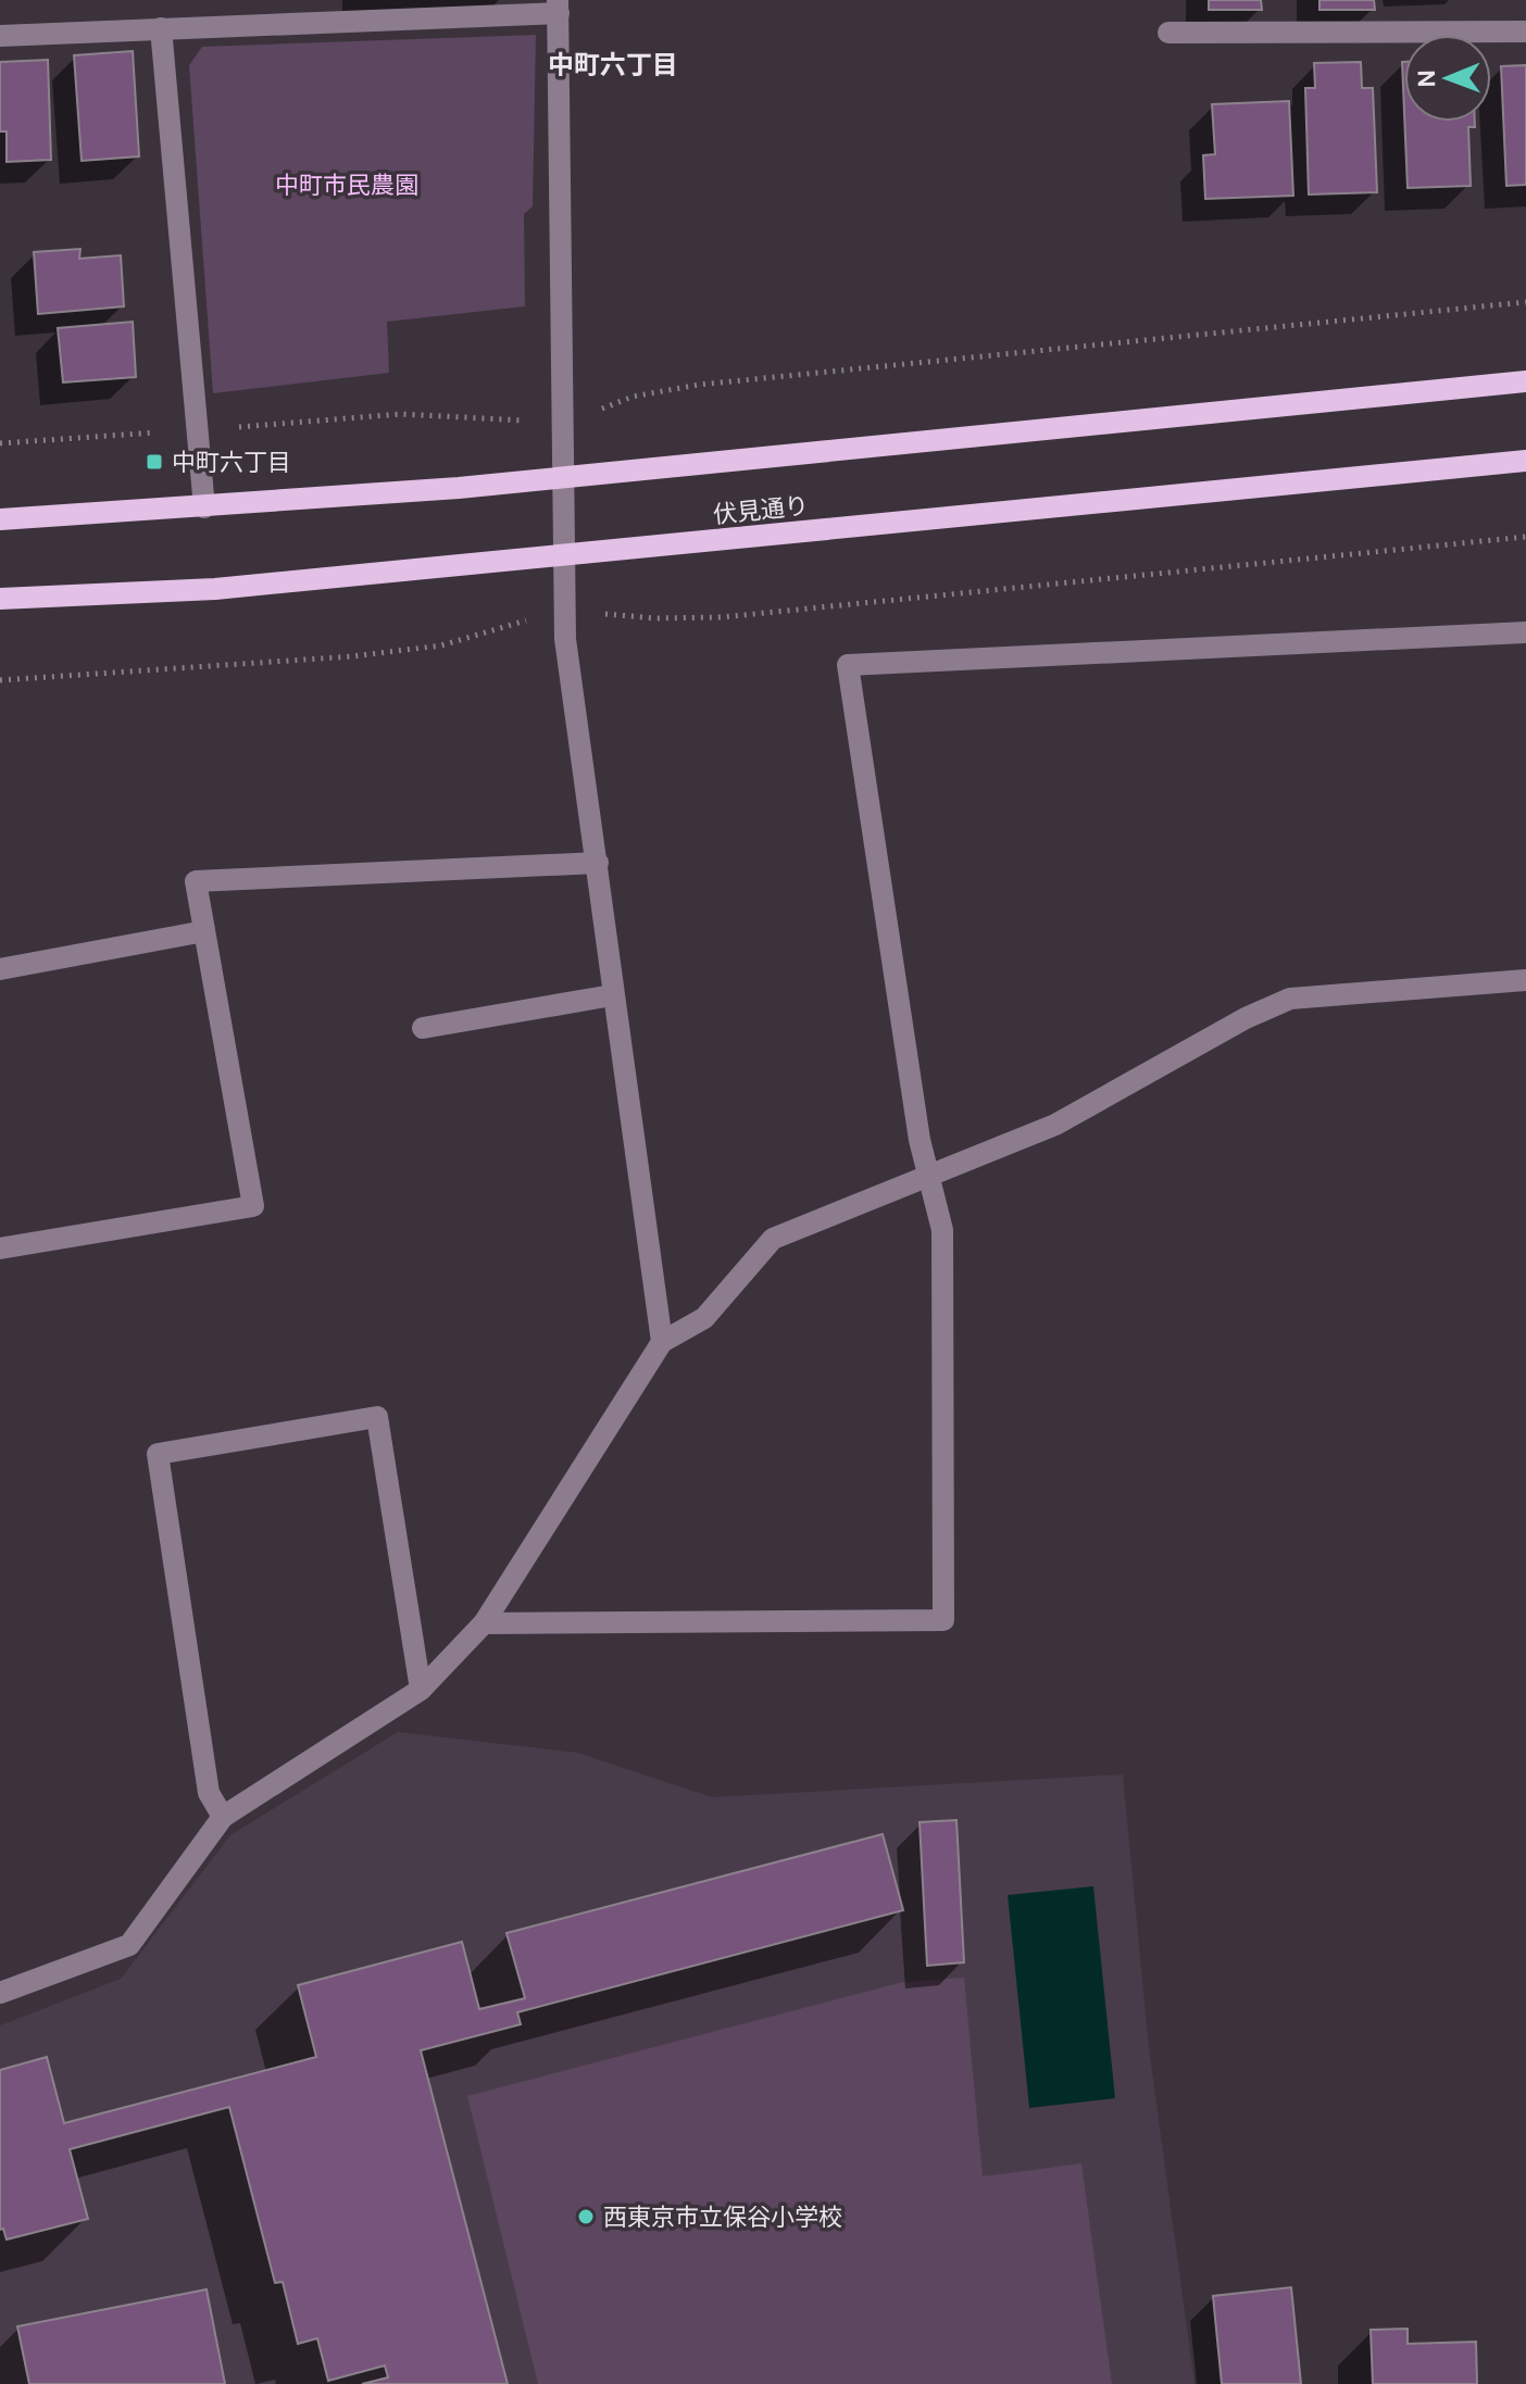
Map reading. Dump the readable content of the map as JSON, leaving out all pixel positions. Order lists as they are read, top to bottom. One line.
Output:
{"streets":{"main road":["伏見通り"]},"districts":["中町六丁目"],"parks":["中町市民農園"],"places":{"transit":["中町六丁目"],"other":["西東京市立保谷小学校"]},"north":"left"}
